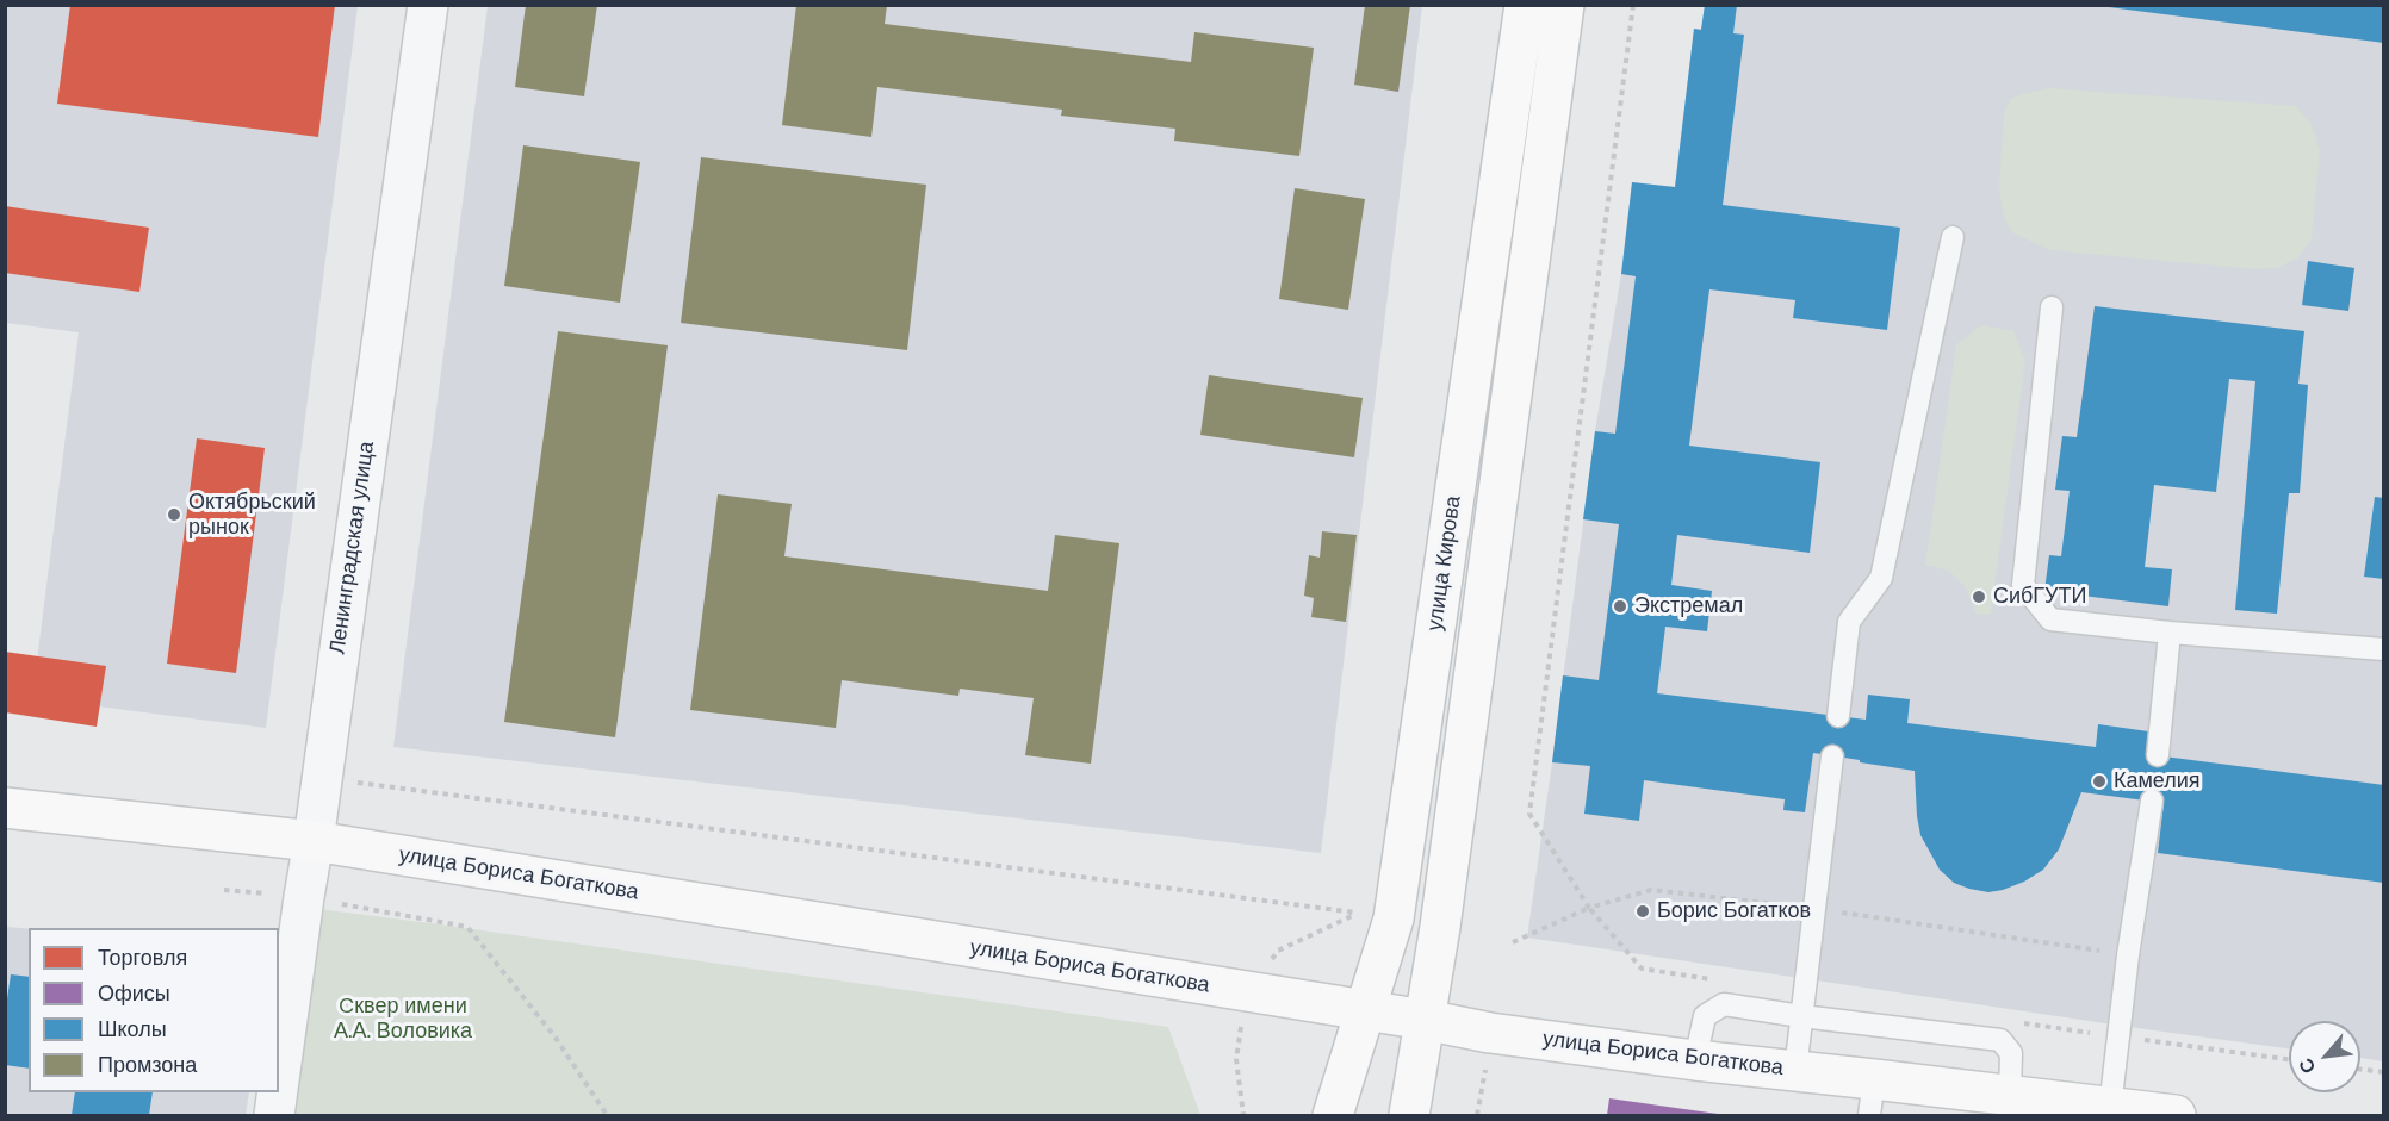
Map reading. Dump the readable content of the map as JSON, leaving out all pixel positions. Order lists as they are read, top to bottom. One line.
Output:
{"streets":{"main road":["улица Кирова","улица Бориса Богаткова"],"street":["Ленинградская улица"]},"crossings":[["Ленинградская улица","улица Бориса Богаткова"],["улица Кирова","улица Бориса Богаткова"]],"parks":["Cквер имени А.А. Воловика"],"places":["Октябрьский рынок","СибГУТИ","Экстремал","Камелия","Борис Богатков"],"legend":["Торговля","Офисы","Школы","Промзона"],"north":"bottom left"}
